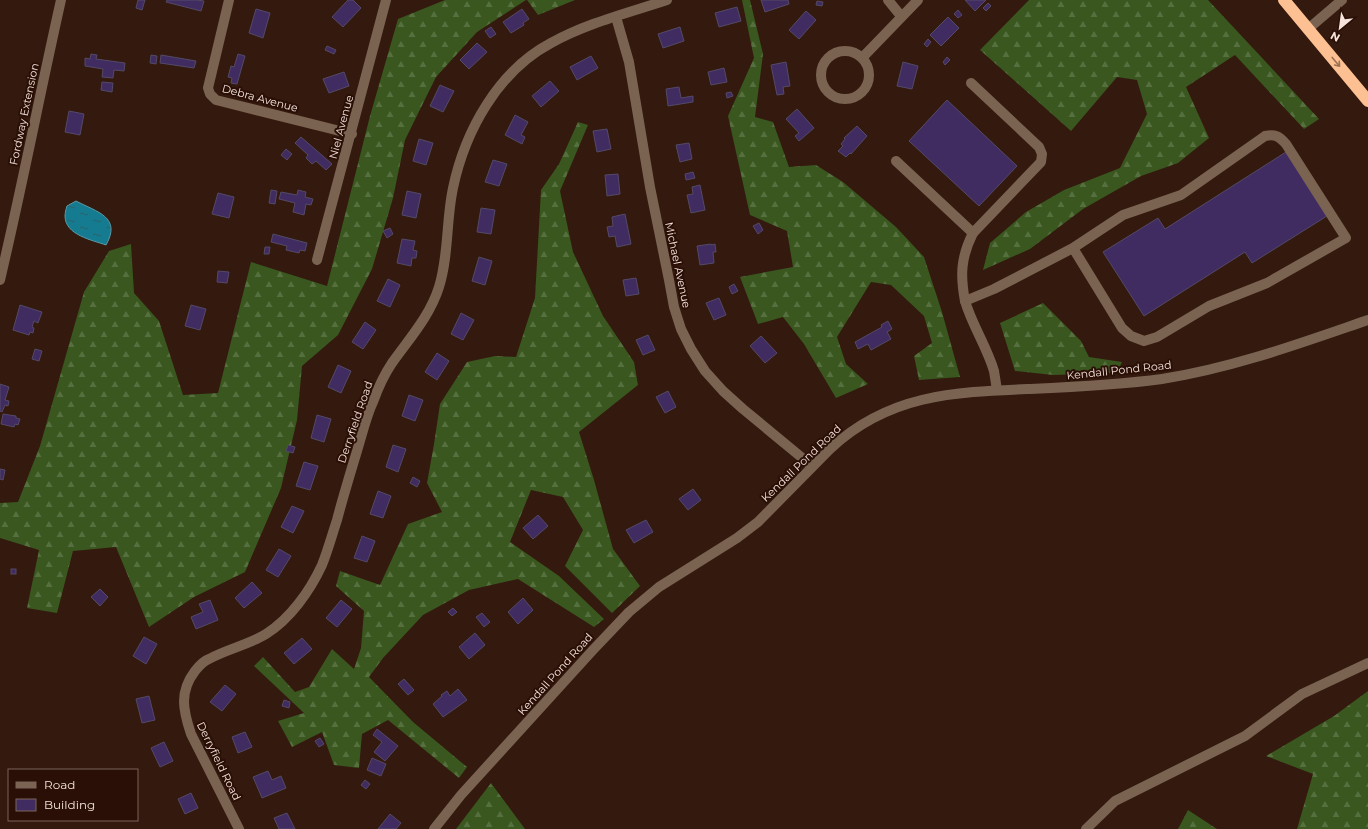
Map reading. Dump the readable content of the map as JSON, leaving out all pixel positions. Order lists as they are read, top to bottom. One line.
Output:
{"streets":{"street":["Debra Avenue","Fordway Extension","Niel Avenue","Michael Avenue","Kendall Pond Road","Derryfield Road"]},"crossings":[["Debra Avenue","Niel Avenue"],["Michael Avenue","Kendall Pond Road"],["Michael Avenue","Derryfield Road"]],"legend":["Road","Building"],"north":"bottom left"}
